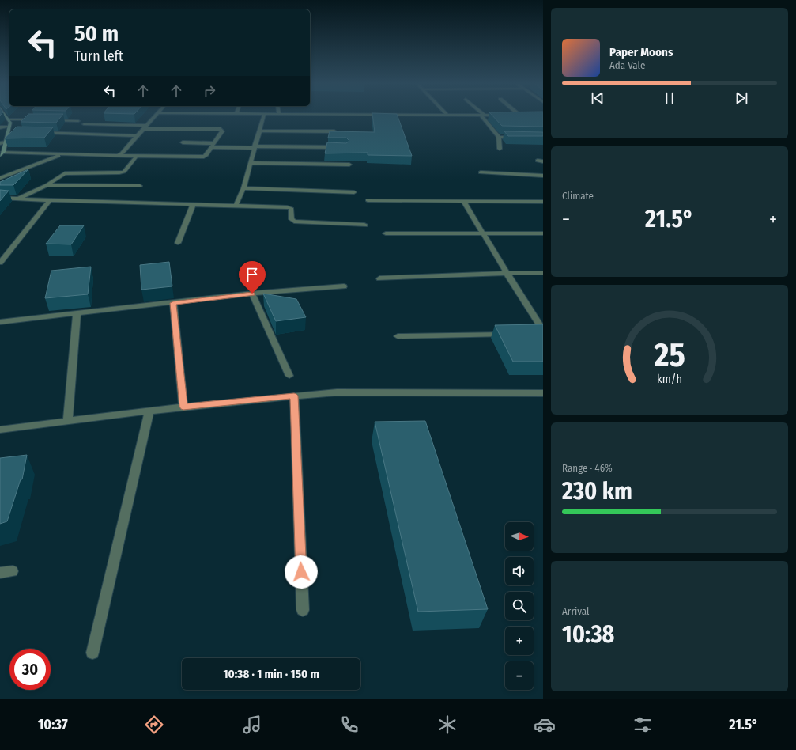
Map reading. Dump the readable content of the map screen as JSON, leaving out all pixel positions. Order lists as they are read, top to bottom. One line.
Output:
{"north":"right","page":{"turn":["50 m","Turn left"],"song":["Paper Moons","Ada Vale"],"tile":["Climate",["Range · 46%","230 km"],["Arrival","10:38"]],"heat":["−","21.5°","+"],"map_buttons":["+","−"],"limit":"30","trip":"10:38 · 1 min · 150 m","tabs":["10:37","21.5°"],"gauge":["25","km/h"]}}
